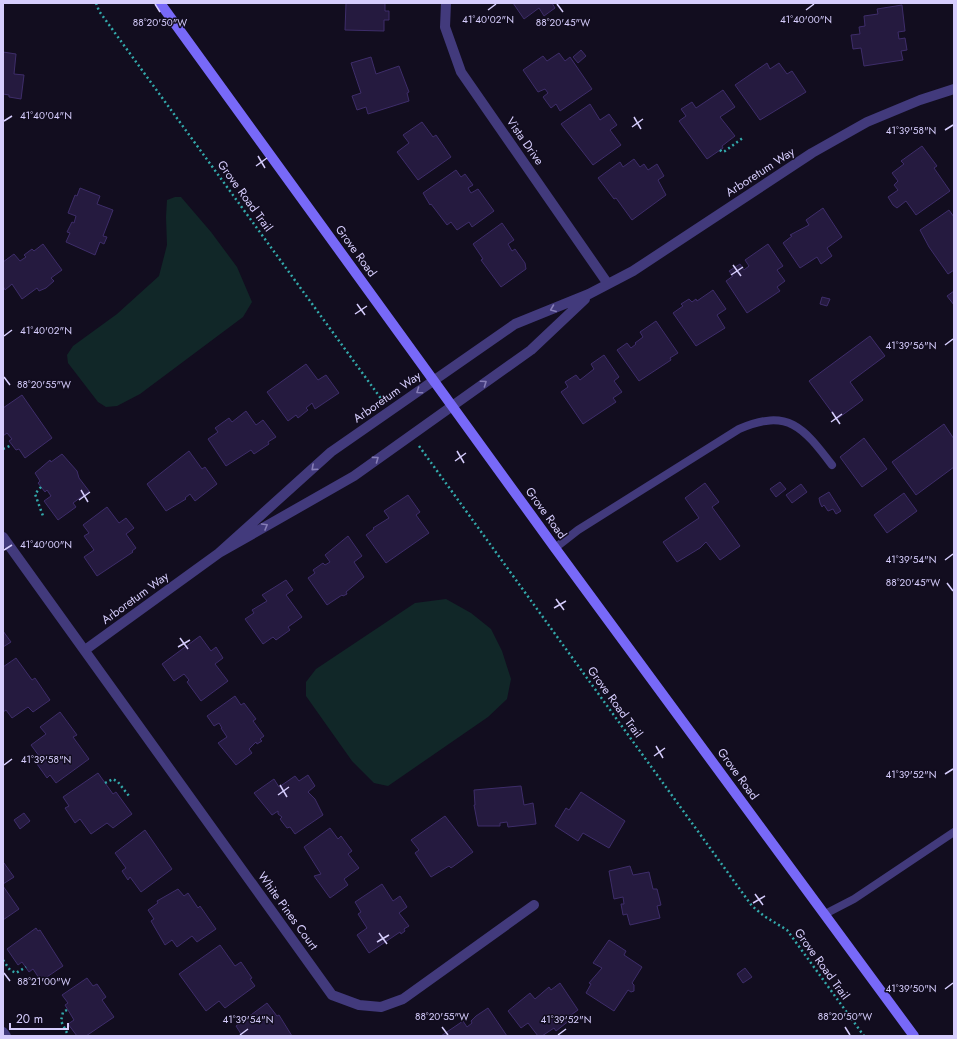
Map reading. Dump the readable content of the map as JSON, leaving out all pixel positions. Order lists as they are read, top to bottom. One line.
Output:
{"streets":{"street":["Vista Drive","Arboretum Way","Grove Road","White Pines Court"],"path":["Grove Road Trail"]},"crossings":[["Vista Drive","Arboretum Way"],["Arboretum Way","Grove Road"],["Arboretum Way","White Pines Court"]],"scale_bar":"20 m","coordinates":["41°40'02\"N","41°40'00\"N","88°20'50\"W","88°20'45\"W","41°40'04\"N","41°39'58\"N","41°39'56\"N","88°20'55\"W","41°39'54\"N","41°39'52\"N","88°21'00\"W","41°39'50\"N"]}
